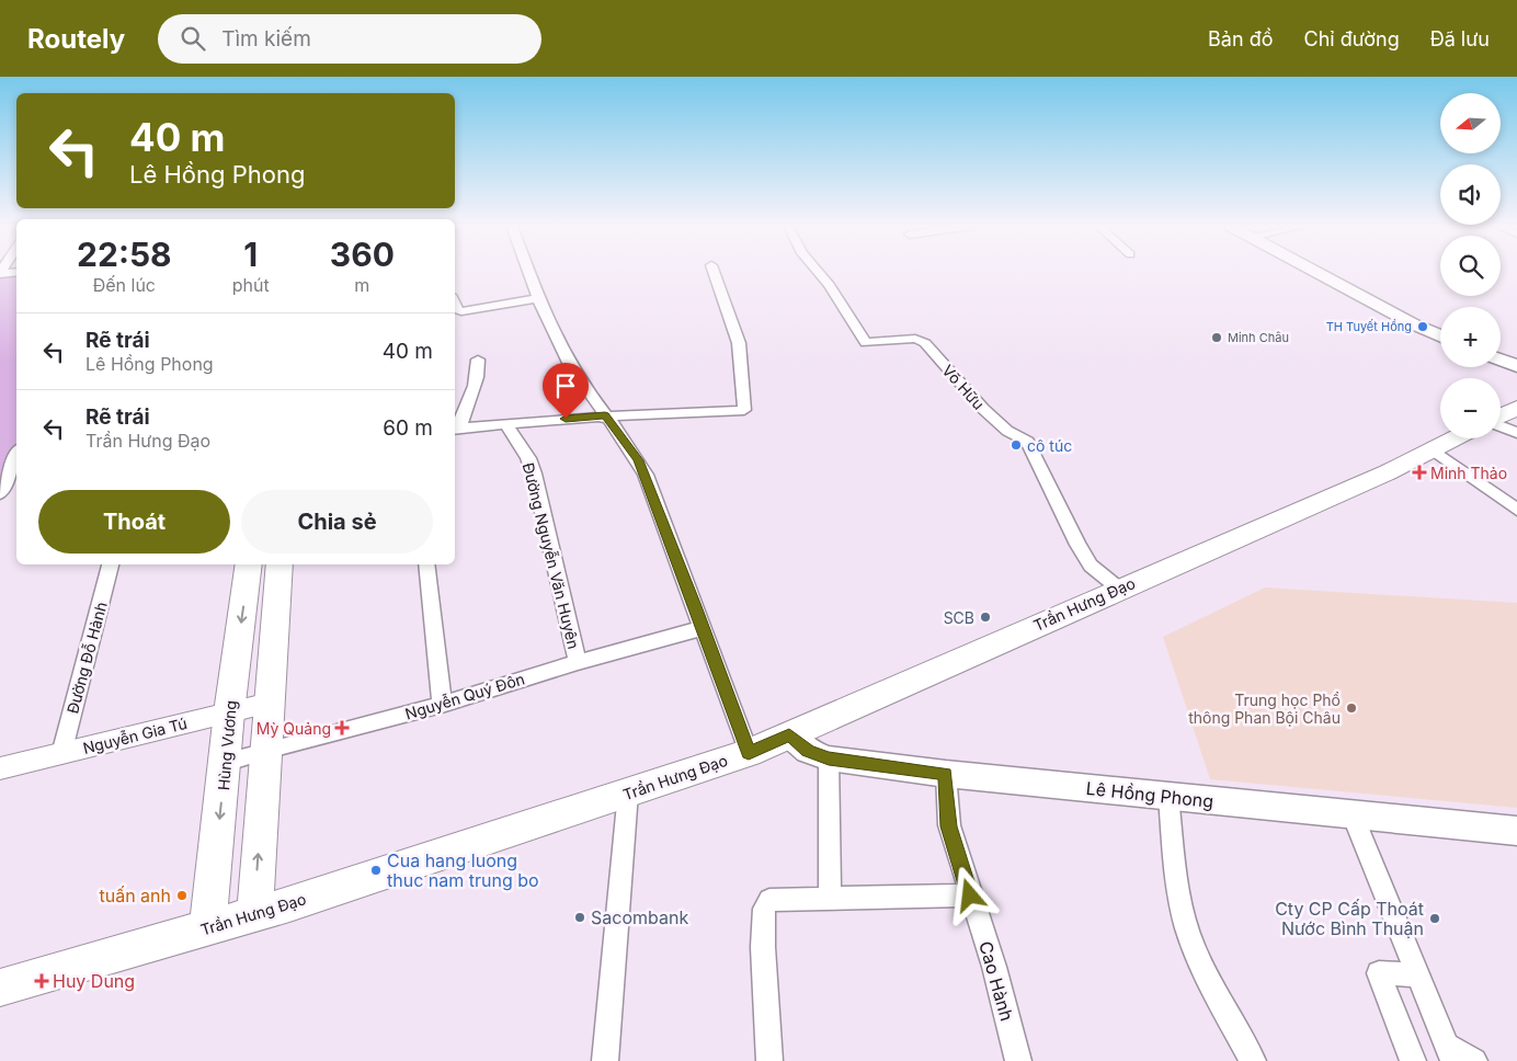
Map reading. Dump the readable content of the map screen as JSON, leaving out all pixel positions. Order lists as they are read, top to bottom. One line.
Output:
{"streets":{"main road":["Trần Hưng Đạo","Hùng Vương","Lê Hồng Phong"],"street":["Võ Hữu","Đường Nguyễn Văn Huyên","Đường Đỗ Hành","Nguyễn Quý Đôn","Nguyễn Gia Tú","Cao Hành"]},"crossings":[["Võ Hữu","Trần Hưng Đạo"],["Đường Nguyễn Văn Huyên","Nguyễn Quý Đôn"],["Trần Hưng Đạo","Hùng Vương"],["Trần Hưng Đạo","Lê Hồng Phong"],["Đường Đỗ Hành","Nguyễn Gia Tú"],["Nguyễn Quý Đôn","Hùng Vương"],["Nguyễn Gia Tú","Hùng Vương"],["Lê Hồng Phong","Cao Hành"]],"places":{"other":["TH Tuyết Hồng","Minh Châu","cô túc","SCB","Trung học Phổ thông Phan Bội Châu","Cua hang luong thuc nam trung bo","tuấn anh","Sacombank","Cty CP Cấp Thoát Nước Bình Thuận"],"health":["Minh Thảo","Mỳ Quảng","Huy Dung"]},"north":"left","page":{"header":"Routely","search":"Tìm kiếm","nav":["Bản đồ","Chỉ đường","Đã lưu"],"map_buttons":["+","−"],"turn":["40 m","Lê Hồng Phong"],"eta":["22:58","Đến lúc","1","phút","360","m"],"list":[{"name":"Rẽ trái","note":"Lê Hồng Phong","value":"40 m"},{"name":"Rẽ trái","note":"Trần Hưng Đạo","value":"60 m"}],"buttons":["Thoát","Chia sẻ"]}}
